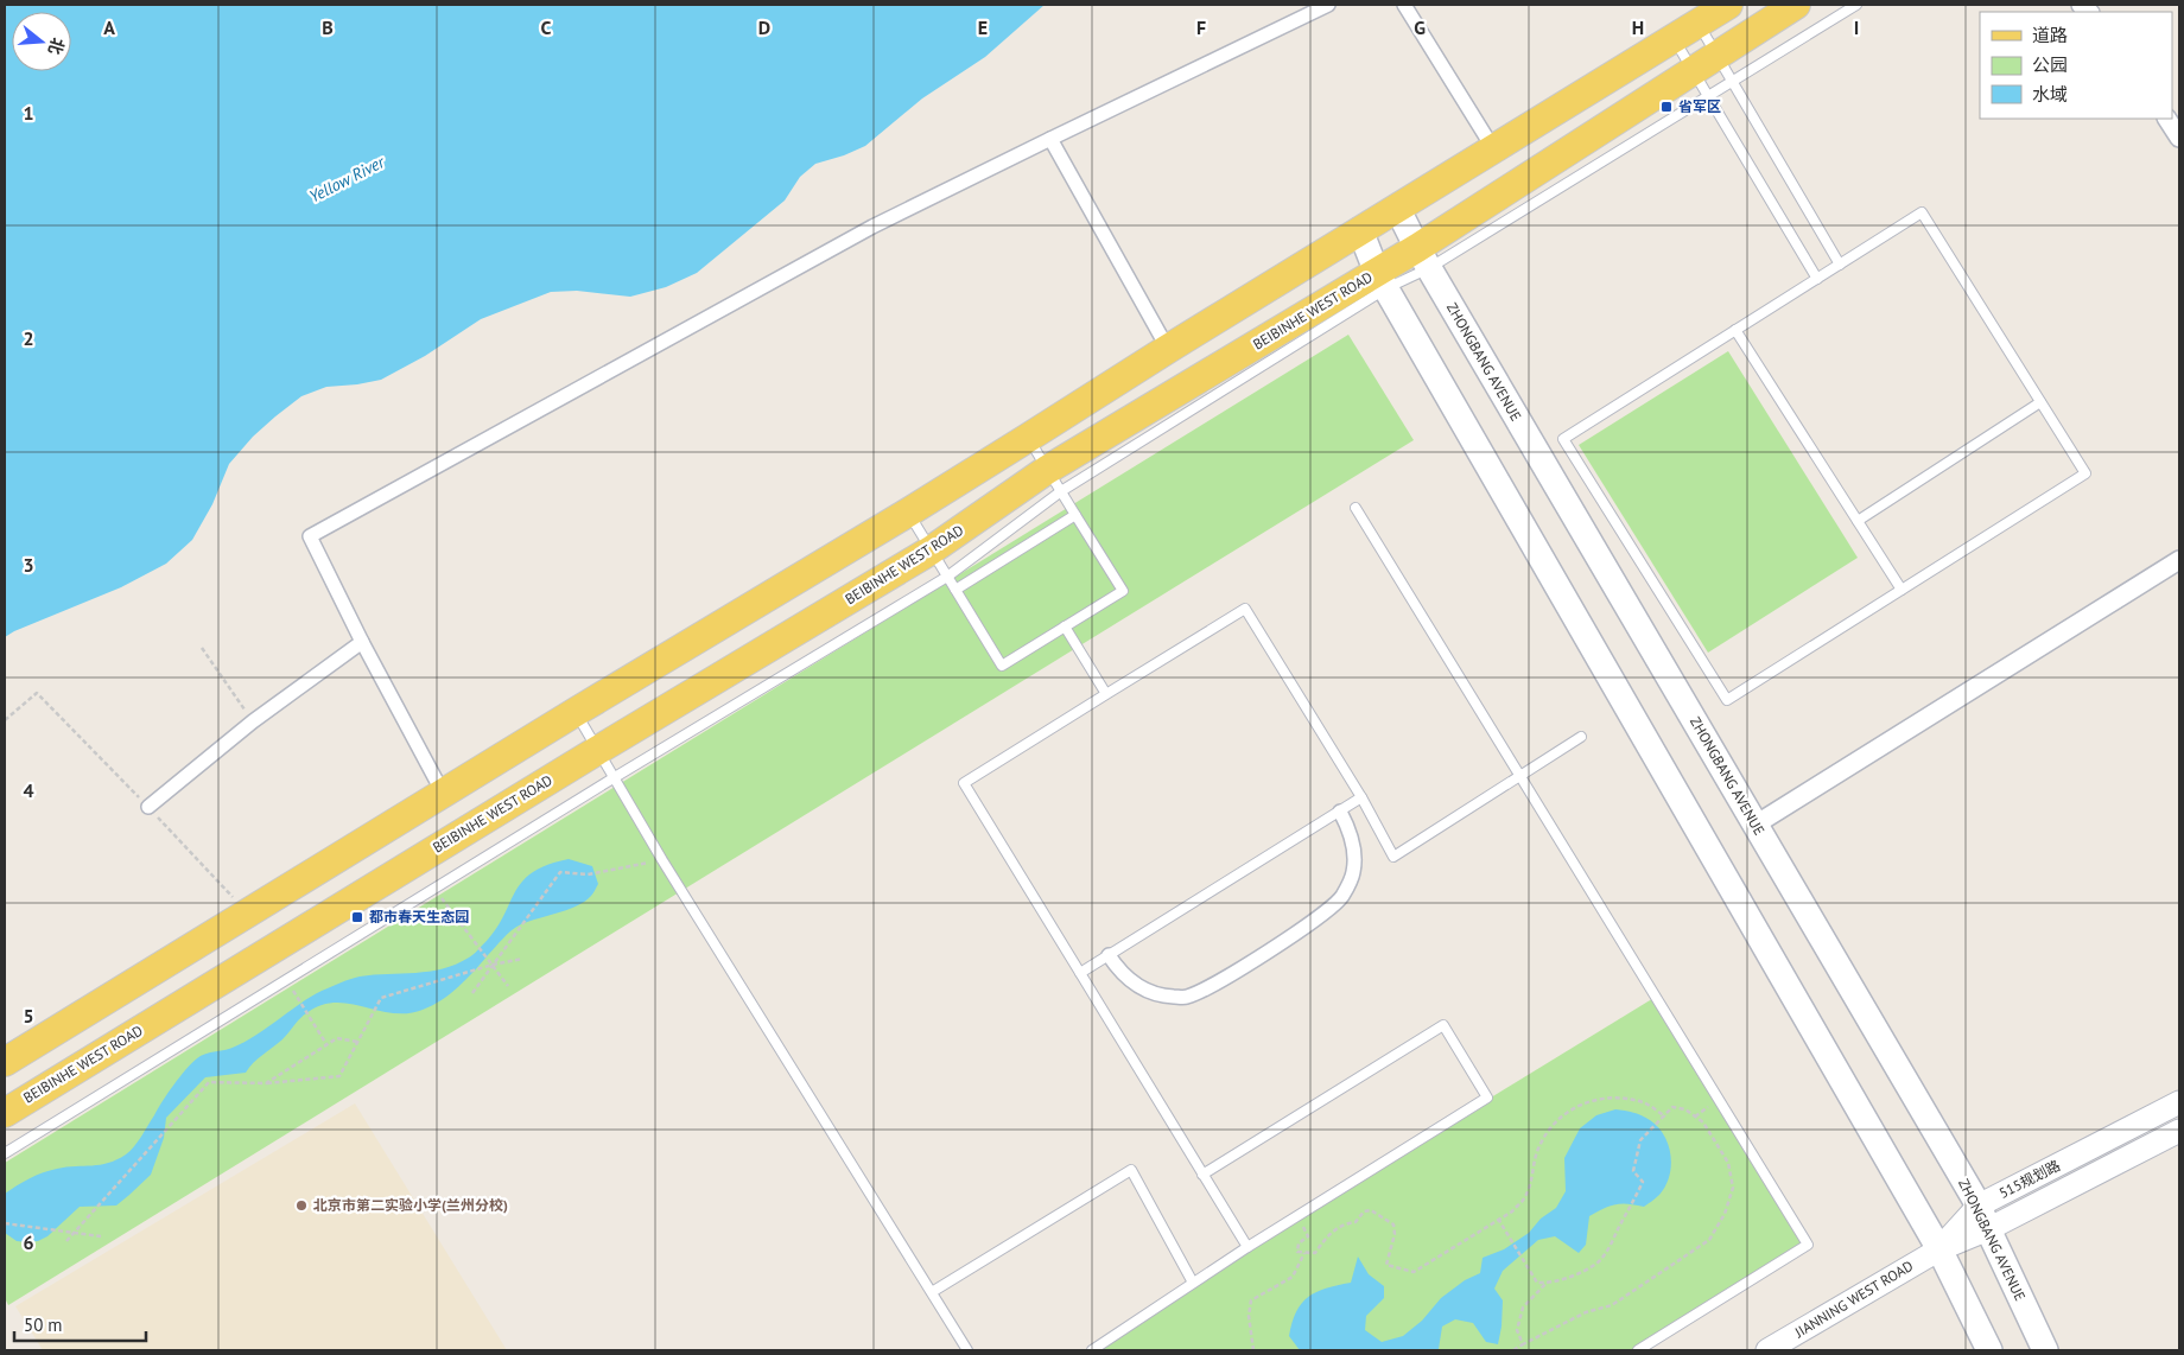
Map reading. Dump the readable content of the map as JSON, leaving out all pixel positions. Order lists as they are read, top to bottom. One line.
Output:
{"streets":{"main road":["BEIBINHE WEST ROAD","ZHONGBANG AVENUE"],"street":["515规划路","JIANNING WEST ROAD"]},"crossings":[["BEIBINHE WEST ROAD","ZHONGBANG AVENUE"],["ZHONGBANG AVENUE","515规划路"],["515规划路","JIANNING WEST ROAD"]],"water":["Yellow River"],"places":{"transit":["省军区","都市春天生态园"],"other":["北京市第二实验小学(兰州分校)"]},"legend":["道路","公园","水域"],"scale_bar":"50 m","north":"right","grid":{"columns":["A","B","C","D","E","F","G","H","I"],"rows":["1","2","3","4","5","6"]}}
